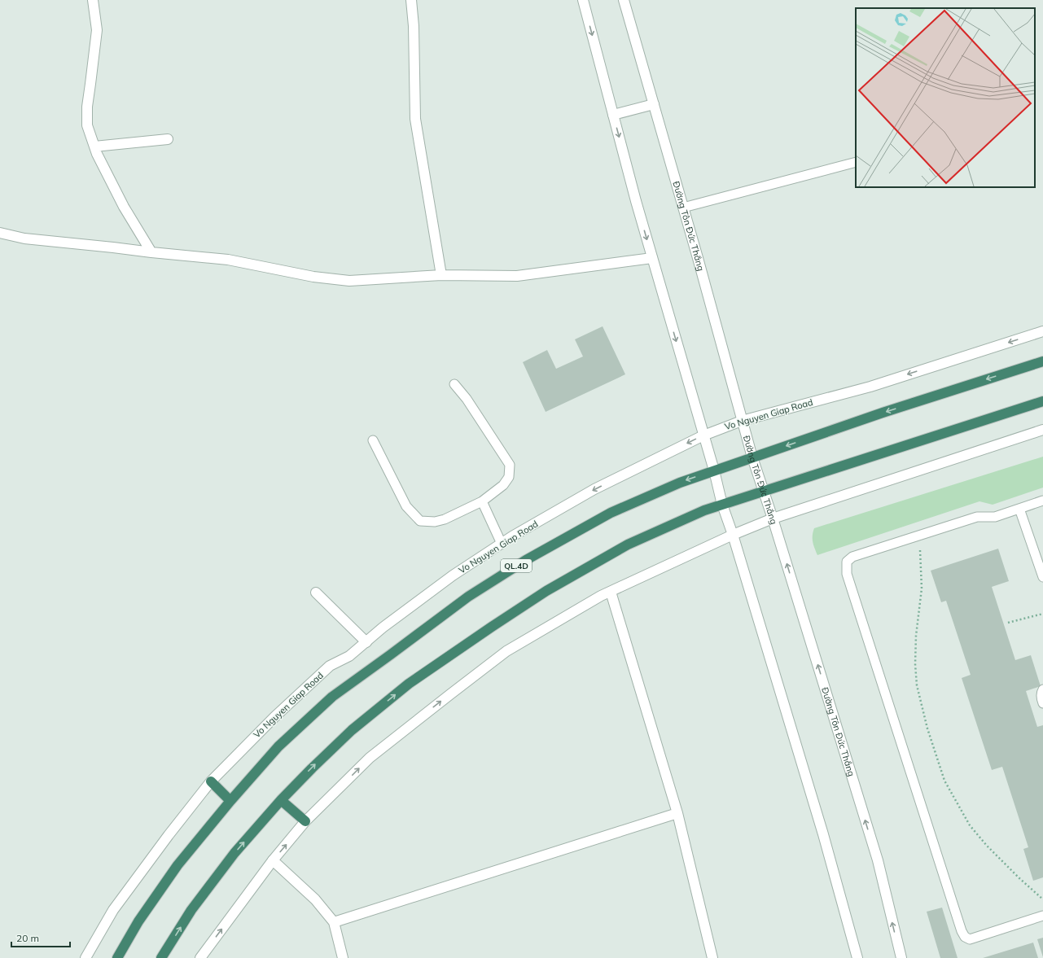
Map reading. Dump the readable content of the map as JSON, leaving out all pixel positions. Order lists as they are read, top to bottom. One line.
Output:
{"streets":{"highway":["QL.4D"],"street":["Đường Tôn Đức Thắng","Vo Nguyen Giap Road"]},"crossings":[["Đường Tôn Đức Thắng","Vo Nguyen Giap Road"],["Đường Tôn Đức Thắng","QL.4D"]],"one_way":["Vo Nguyen Giap Road"],"scale_bar":"20 m"}
